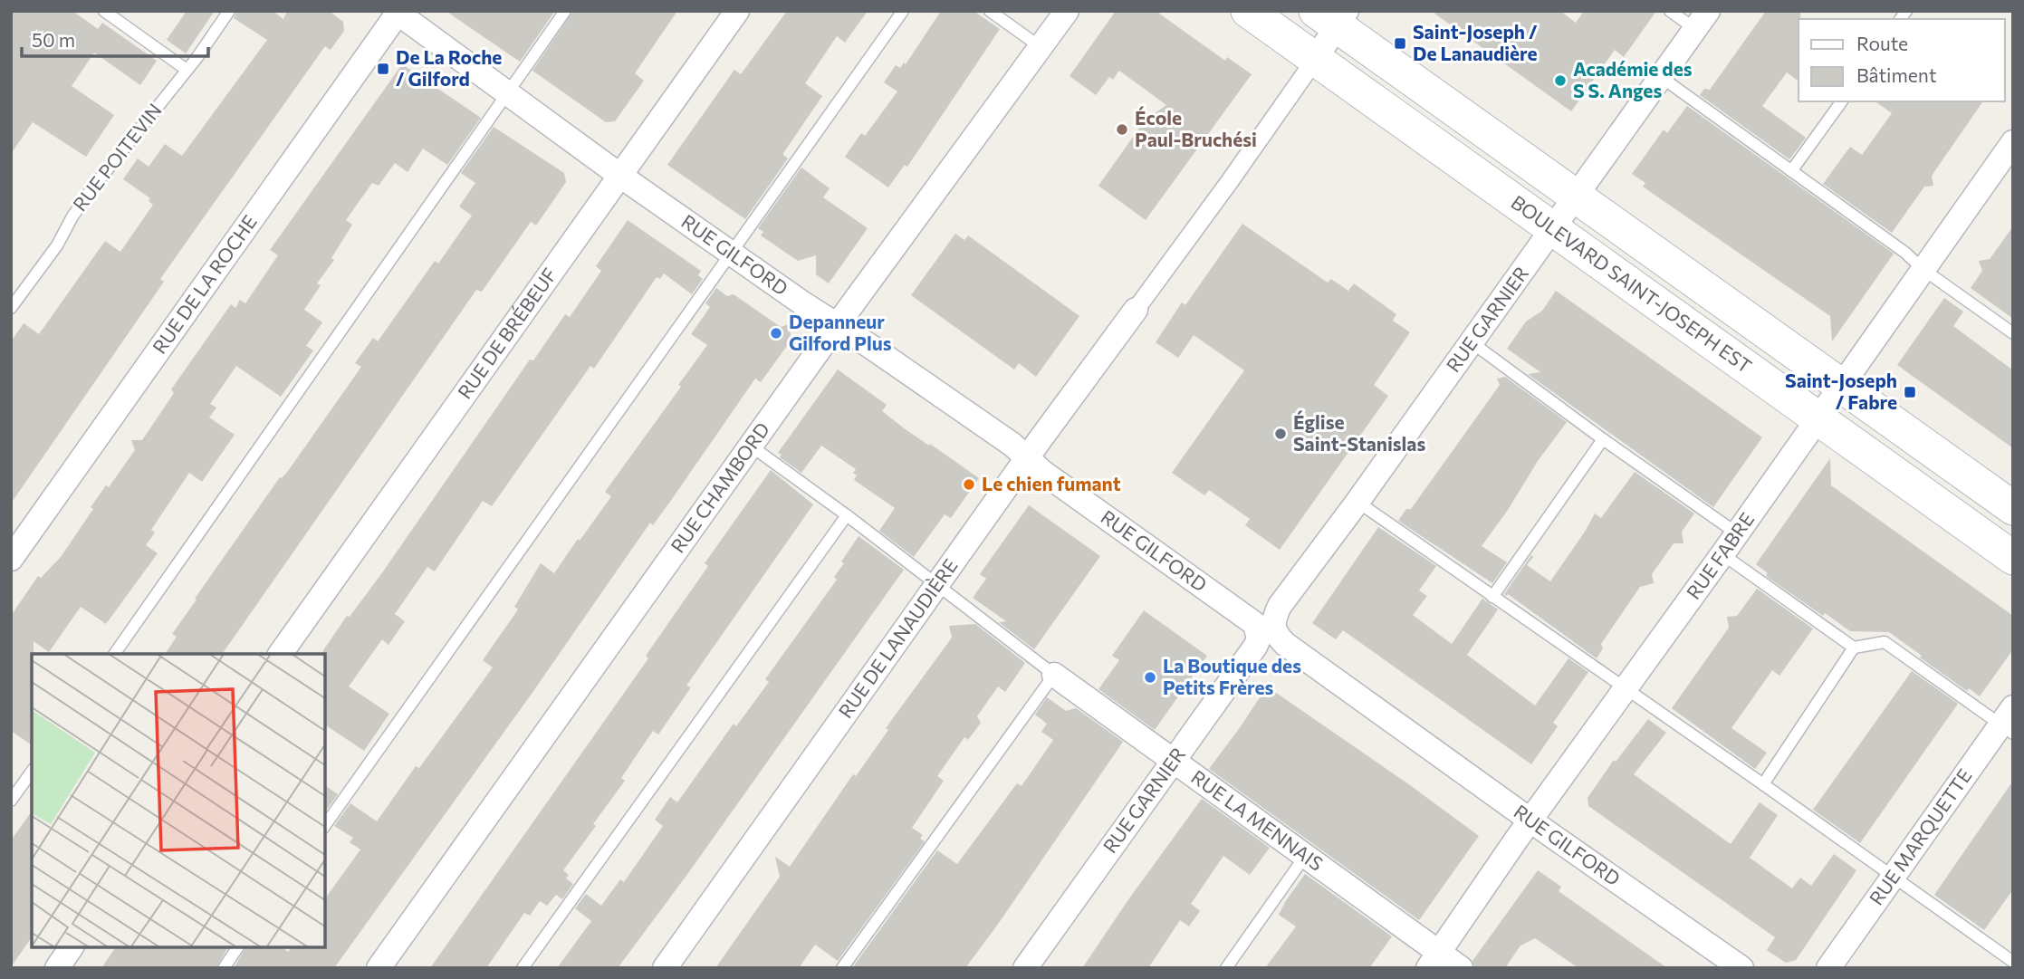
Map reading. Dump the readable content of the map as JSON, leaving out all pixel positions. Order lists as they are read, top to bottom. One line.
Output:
{"streets":{"main road":["BOULEVARD SAINT-JOSEPH EST"],"street":["RUE GILFORD","RUE DE LA ROCHE","RUE GARNIER","RUE DE BRÉBEUF","RUE CHAMBORD","RUE FABRE","RUE DE LANAUDIÈRE","RUE LA MENNAIS","RUE MARQUETTE"],"lane":["RUE POITEVIN"]},"crossings":[["RUE GILFORD","RUE DE LA ROCHE"],["RUE GILFORD","RUE GARNIER"],["RUE GILFORD","RUE DE BRÉBEUF"],["RUE GILFORD","RUE CHAMBORD"],["RUE GILFORD","RUE FABRE"],["RUE GILFORD","RUE DE LANAUDIÈRE"],["BOULEVARD SAINT-JOSEPH EST","RUE GARNIER"],["BOULEVARD SAINT-JOSEPH EST","RUE FABRE"],["RUE GARNIER","RUE LA MENNAIS"],["RUE FABRE","RUE LA MENNAIS"]],"places":{"transit":["Saint-Joseph / De Lanaudière","De La Roche / Gilford","Saint-Joseph / Fabre"],"other":["Académie des S S. Anges","École Paul-Bruchési","Depanneur Gilford Plus","Église Saint-Stanislas","Le chien fumant","La Boutique des Petits Frères"]},"legend":["Route","Bâtiment"],"scale_bar":"50 m"}
